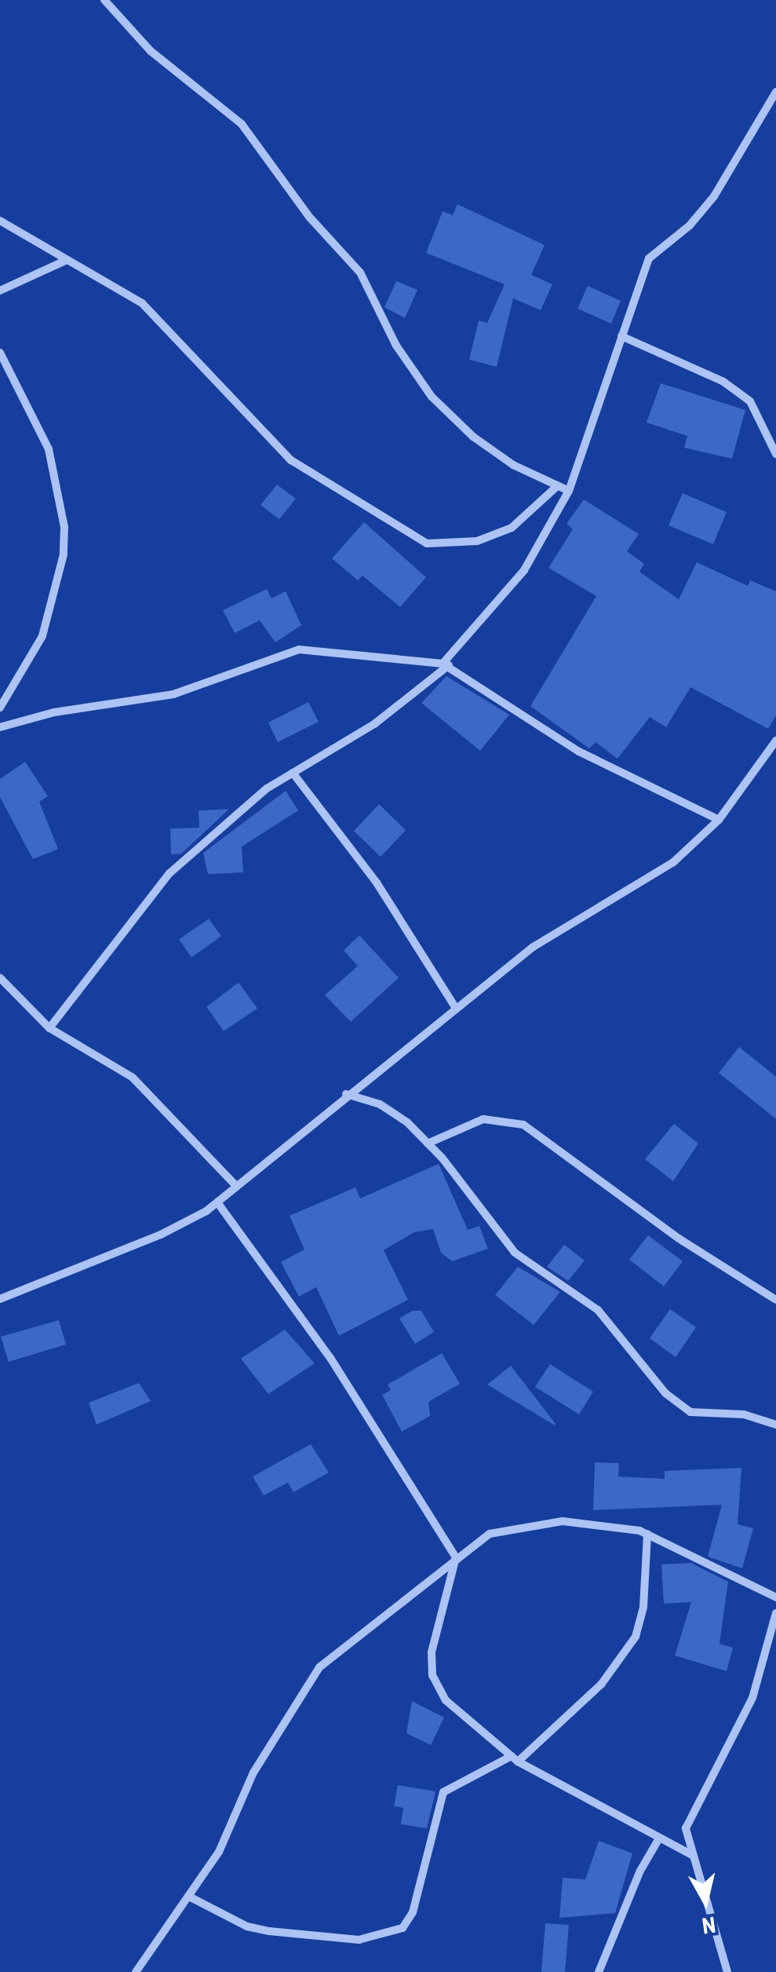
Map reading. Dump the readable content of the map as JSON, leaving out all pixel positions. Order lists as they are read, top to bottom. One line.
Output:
{"north":"bottom"}
